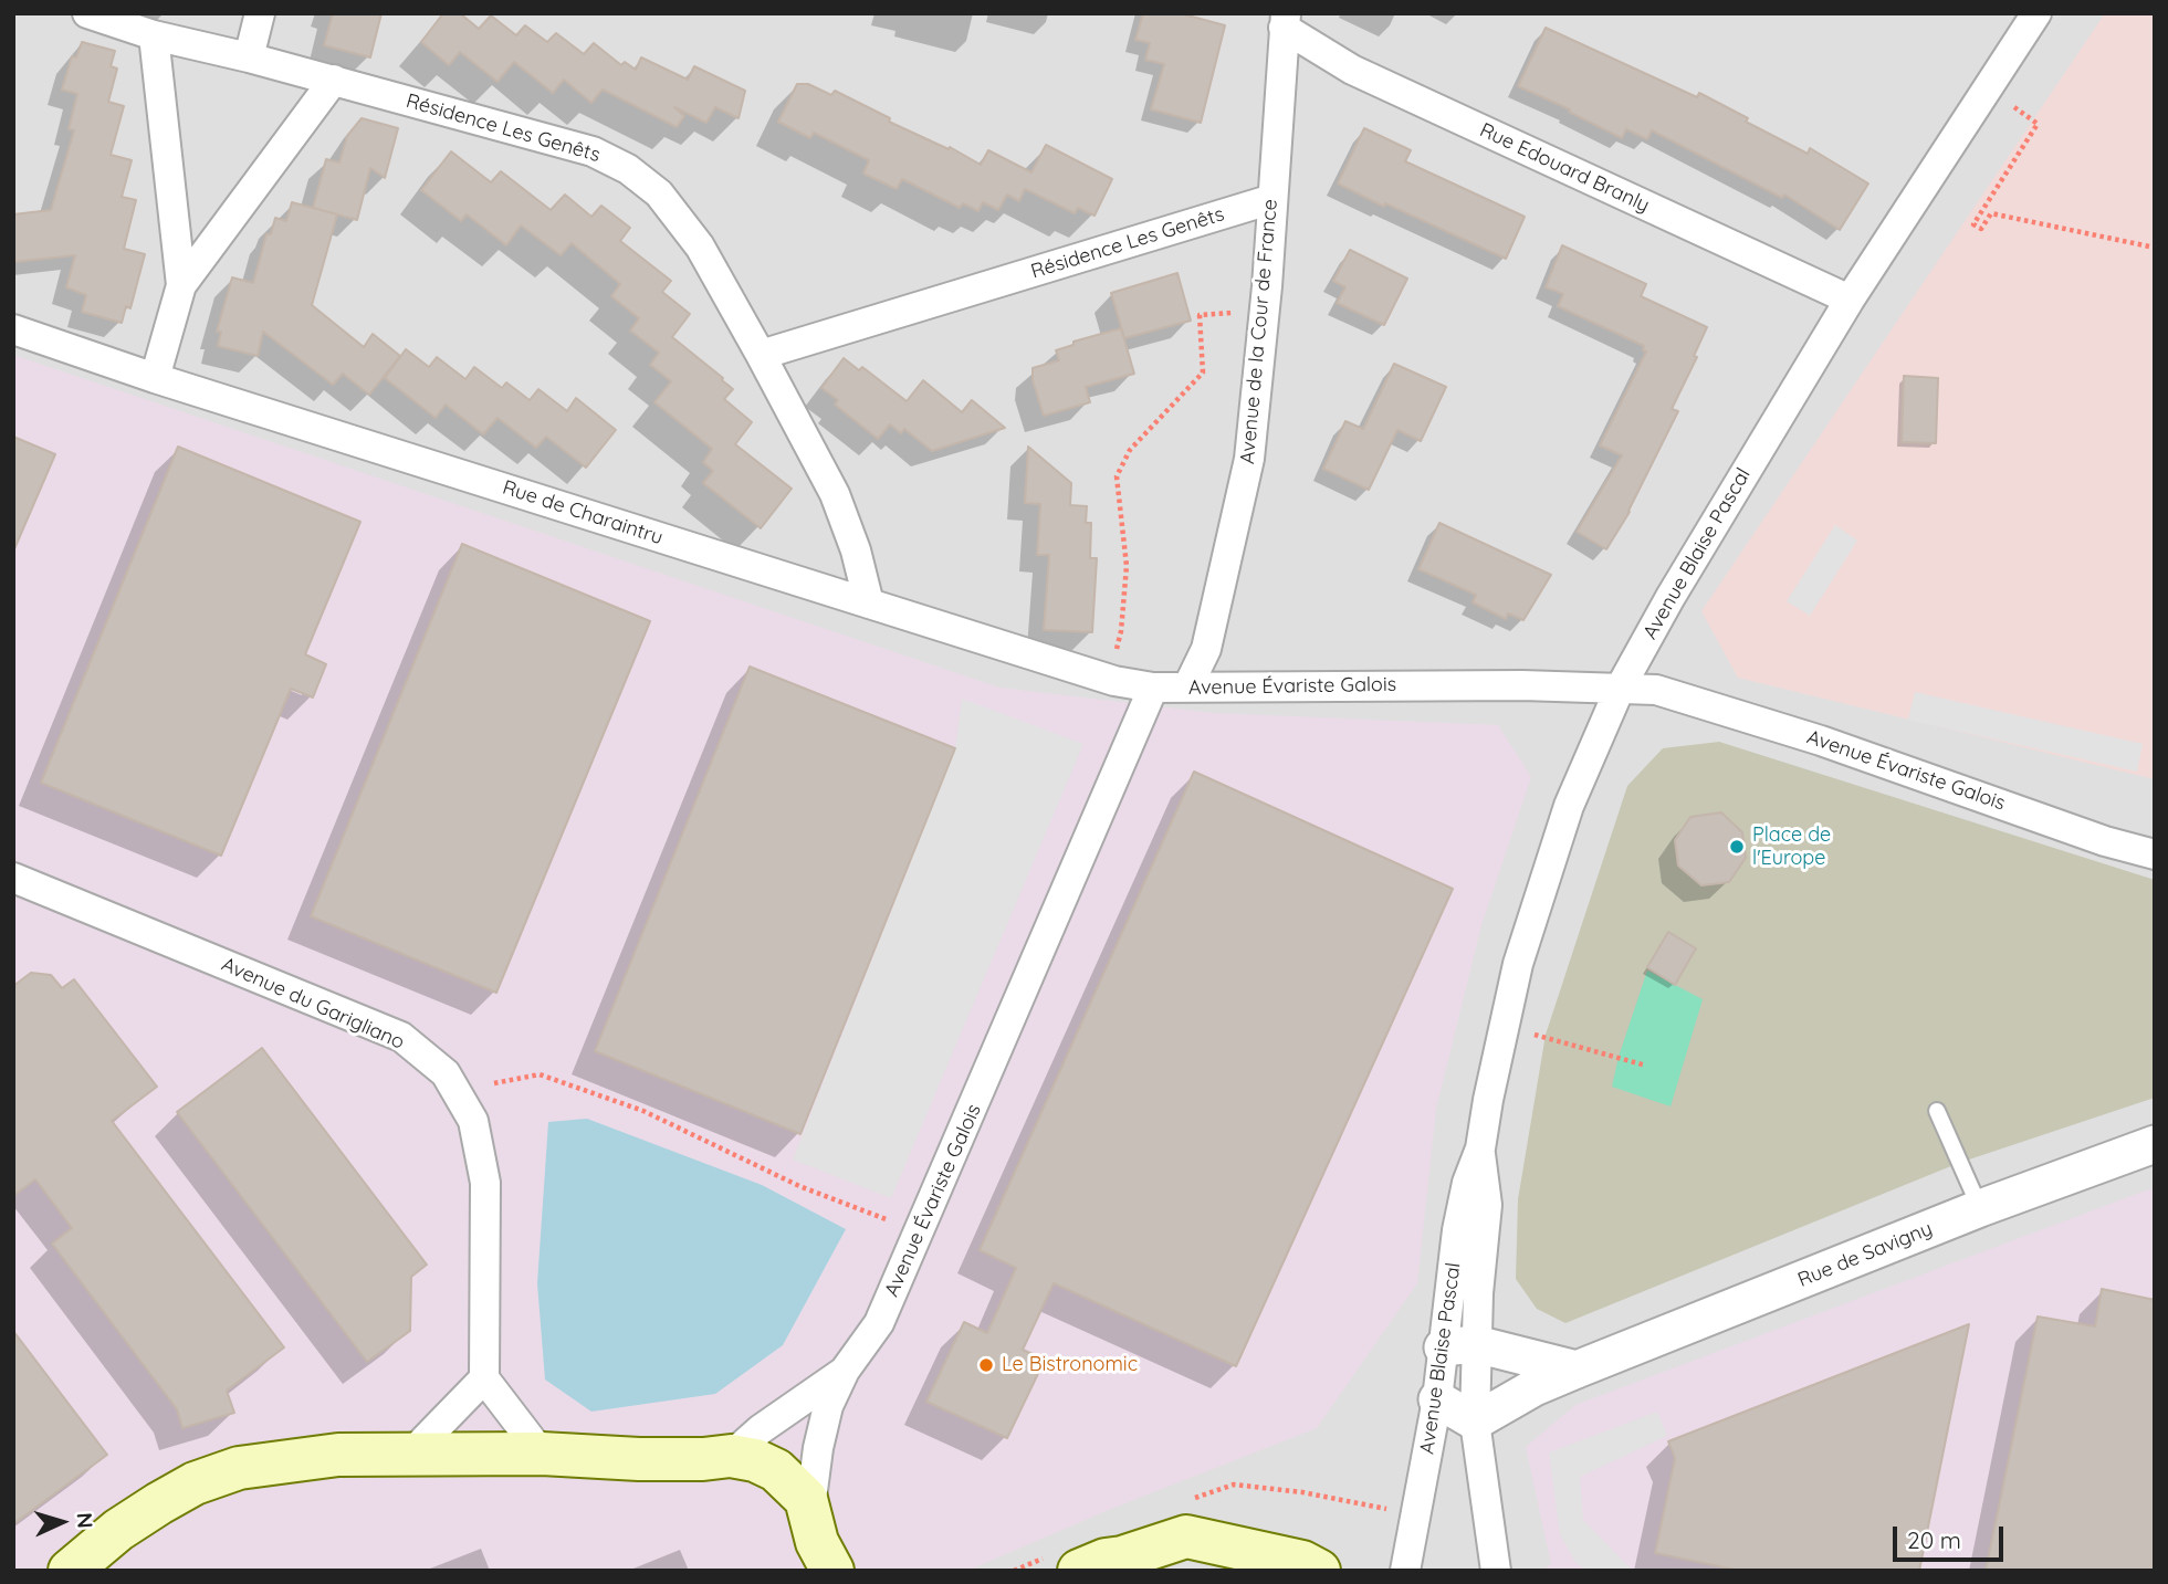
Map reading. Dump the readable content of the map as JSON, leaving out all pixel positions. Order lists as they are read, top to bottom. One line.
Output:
{"streets":{"main road":["Avenue Évariste Galois"],"street":["Résidence Les Genêts","Rue Edouard Branly","Avenue de la Cour de France","Rue de Charaintru","Avenue Blaise Pascal","Avenue du Garigliano","Rue de Savigny"]},"crossings":[["Résidence Les Genêts","Avenue de la Cour de France"],["Résidence Les Genêts","Rue de Charaintru"],["Rue Edouard Branly","Avenue de la Cour de France"],["Rue Edouard Branly","Avenue Blaise Pascal"],["Avenue de la Cour de France","Avenue Évariste Galois"],["Rue de Charaintru","Avenue Évariste Galois"],["Avenue Blaise Pascal","Avenue Évariste Galois"],["Avenue Blaise Pascal","Rue de Savigny"]],"places":["Place de l'Europe","Le Bistronomic"],"scale_bar":"20 m","north":"right"}
